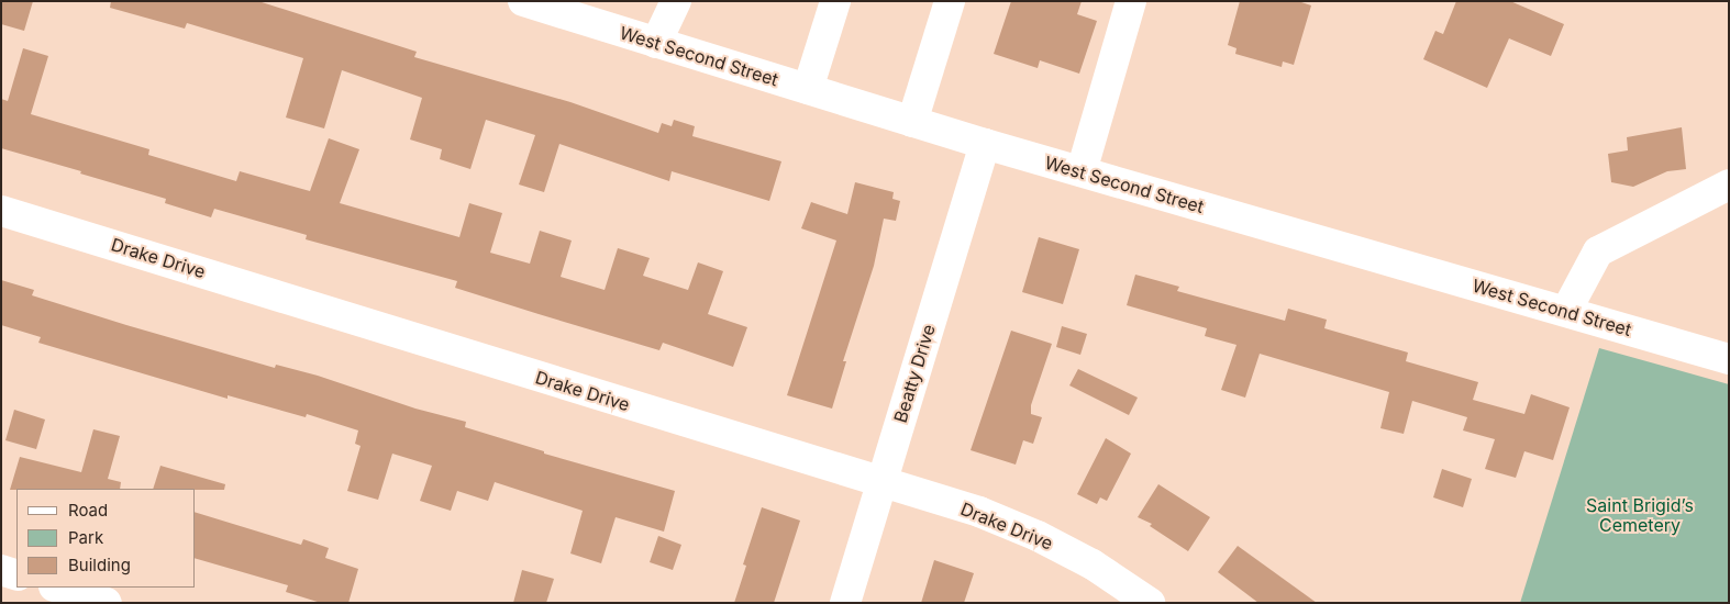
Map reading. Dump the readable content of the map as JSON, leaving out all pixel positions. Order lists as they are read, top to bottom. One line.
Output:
{"streets":{"street":["West Second Street","Drake Drive","Beatty Drive"]},"crossings":[["West Second Street","Beatty Drive"],["Drake Drive","Beatty Drive"]],"parks":["Saint Brigid’s Cemetery"],"legend":["Road","Park","Building"]}
